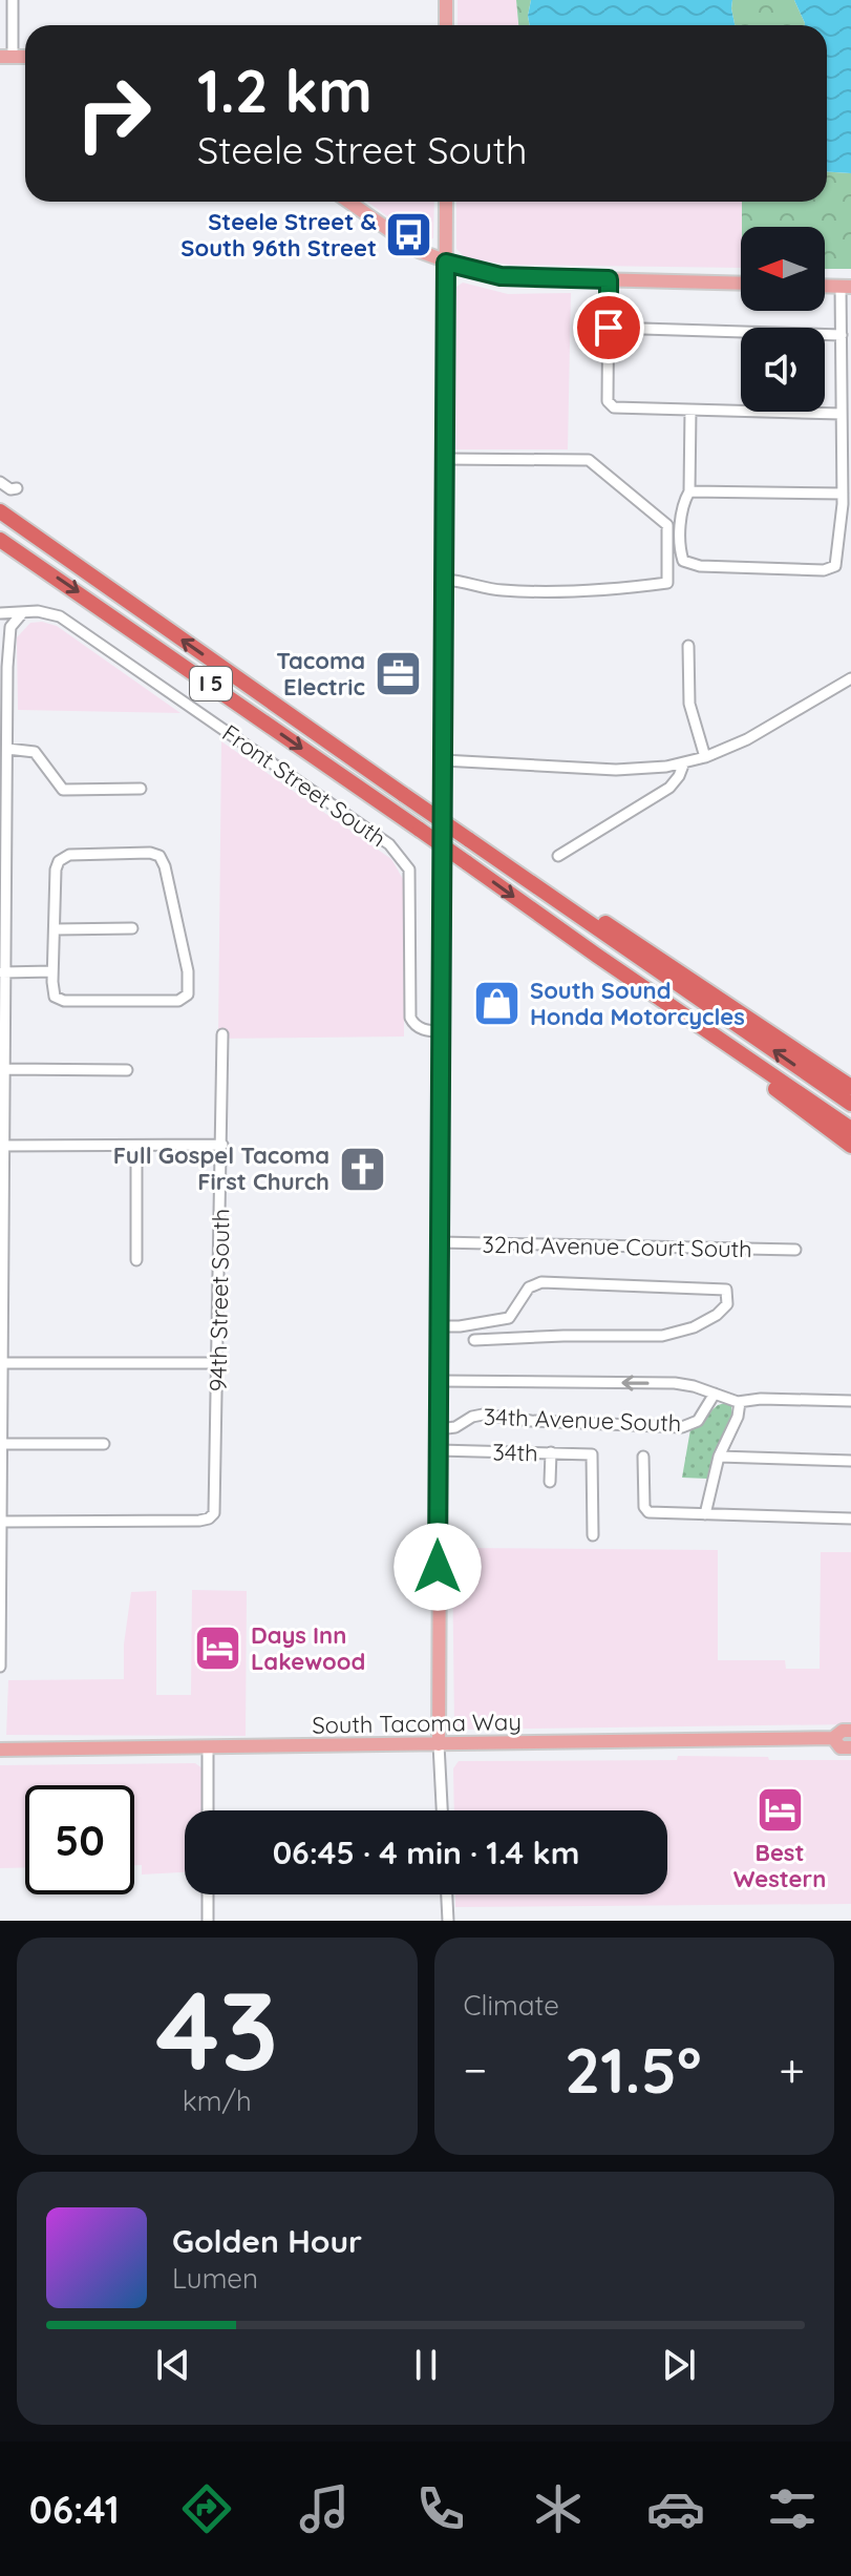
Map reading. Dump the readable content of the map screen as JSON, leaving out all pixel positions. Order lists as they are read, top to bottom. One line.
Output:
{"streets":{"highway":["I 5"],"main road":["South Tacoma Way"],"street":["Front Street South","32nd Avenue Court South","94th Street South","34th Avenue South","34th"]},"places":{"bus stop":["Steele Street & South 96th Street"],"office":["Tacoma Electric"],"shop":["South Sound Honda Motorcycles"],"church":["Full Gospel Tacoma First Church"],"hotel":["Days Inn Lakewood","Best Western"]},"north":"left","page":{"turn":["1.2 km","Steele Street South"],"limit":"50","trip":"06:45 · 4 min · 1.4 km","tile":[["43","km/h"],"Climate"],"heat":["−","21.5°","+"],"song":["Golden Hour","Lumen"],"tabs":"06:41"}}
